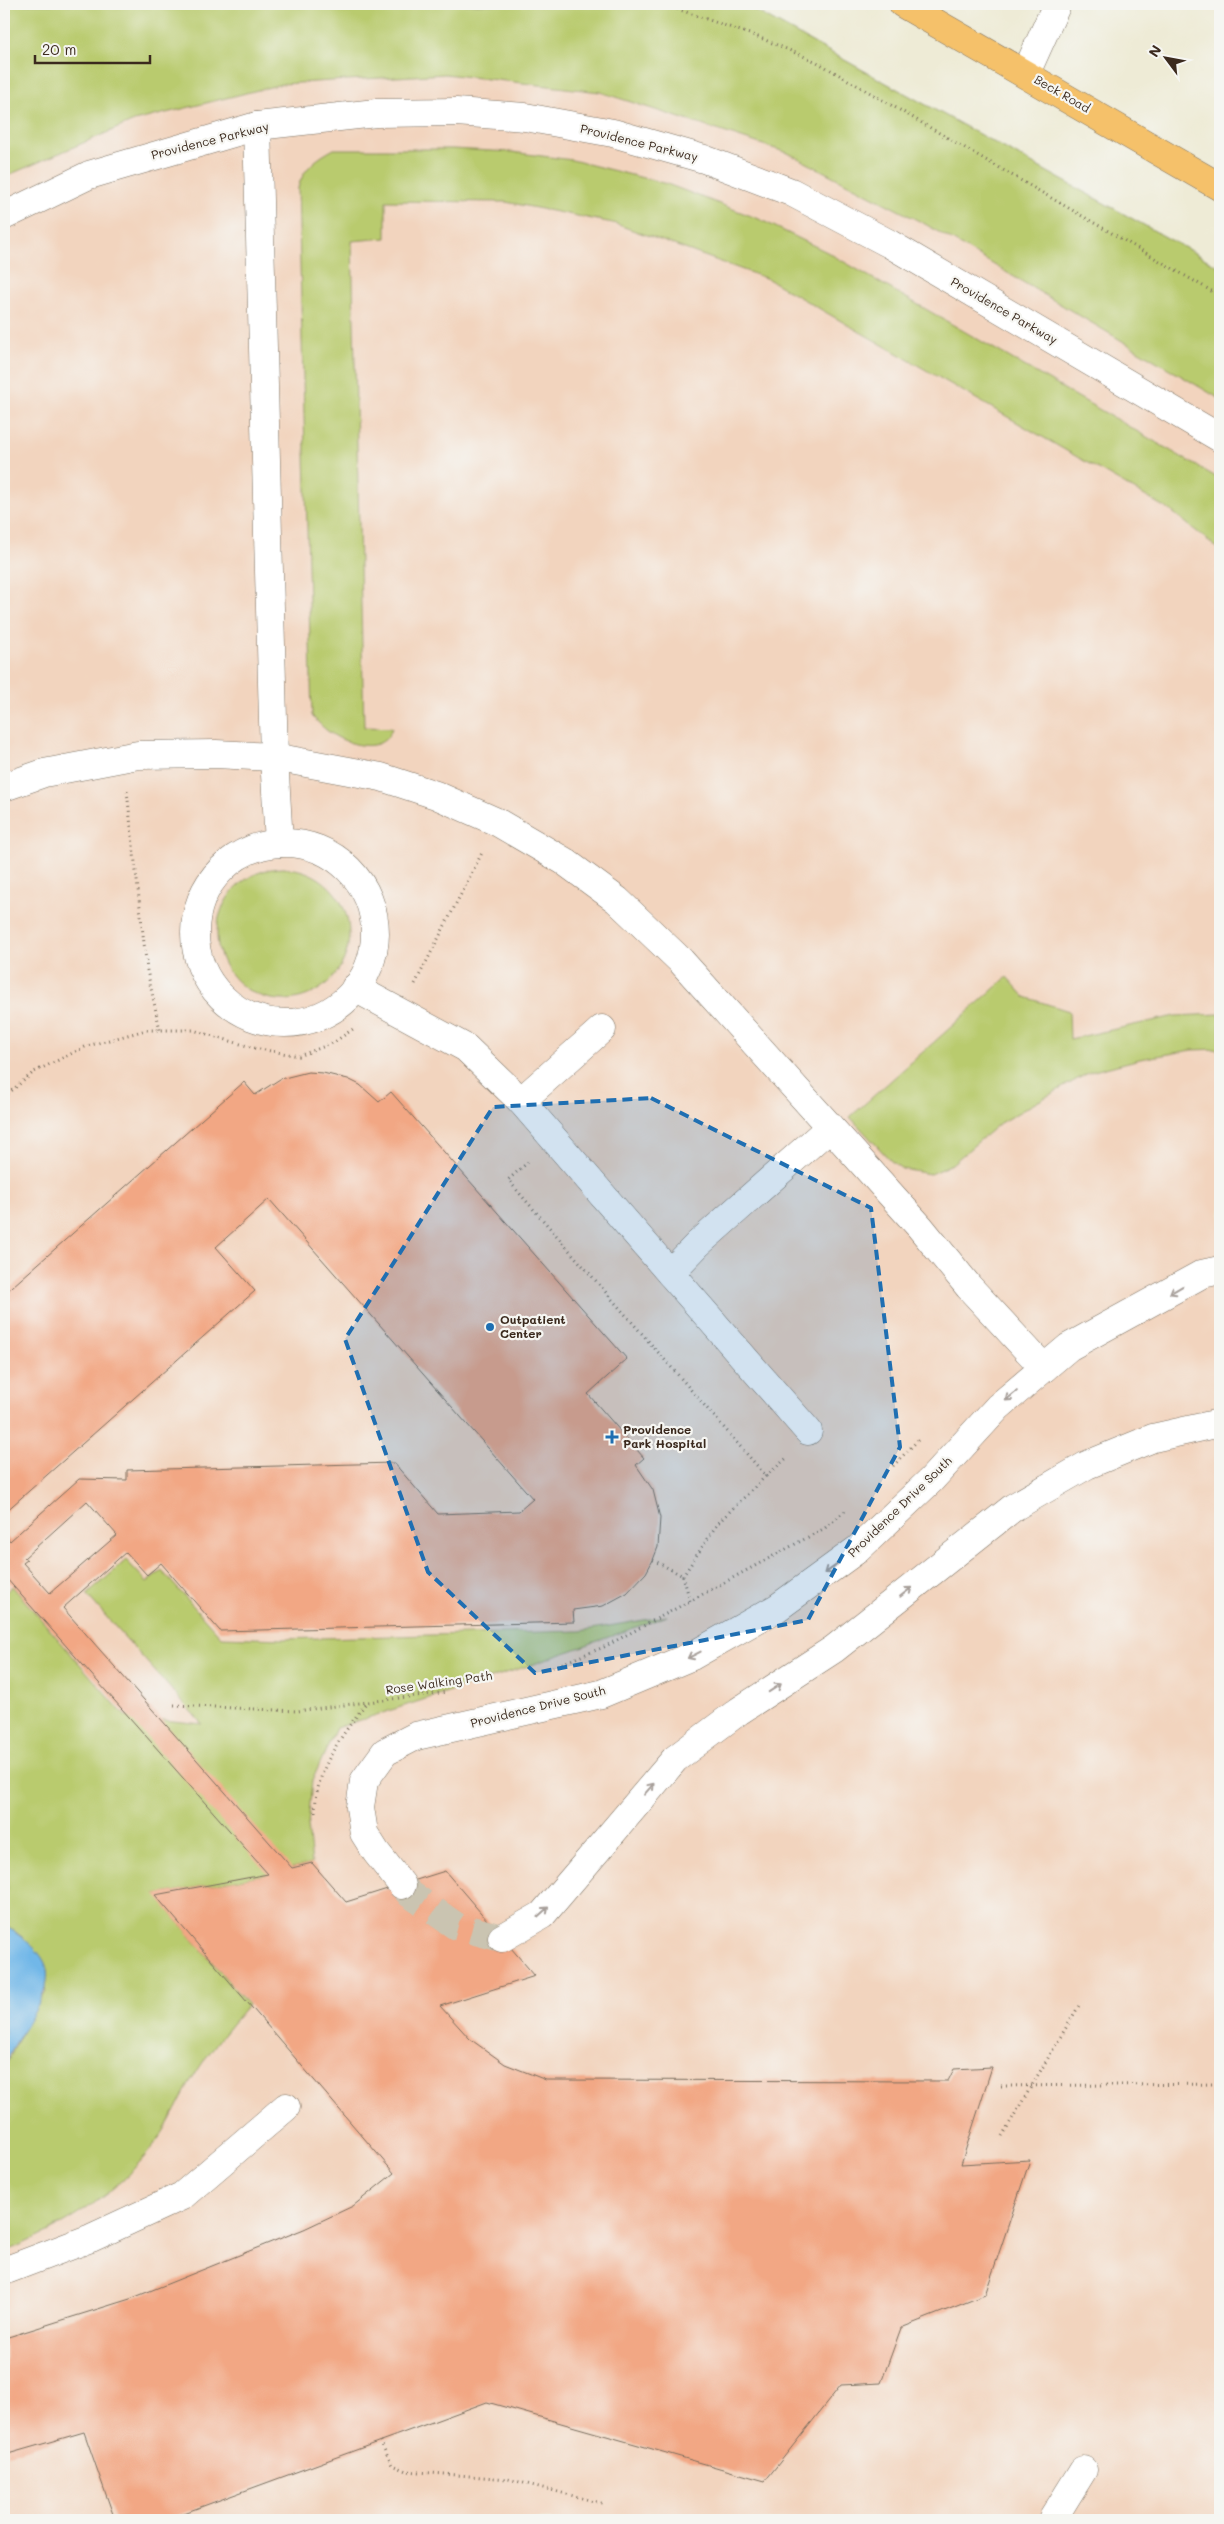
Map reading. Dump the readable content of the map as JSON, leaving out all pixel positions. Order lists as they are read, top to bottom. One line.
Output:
{"streets":{"main road":["Beck Road"],"street":["Providence Parkway","Providence Drive South"],"path":["Rose Walking Path"]},"places":{"other":["Outpatient Center"],"health":["Providence Park Hospital"]},"scale_bar":"20 m","north":"top left"}
